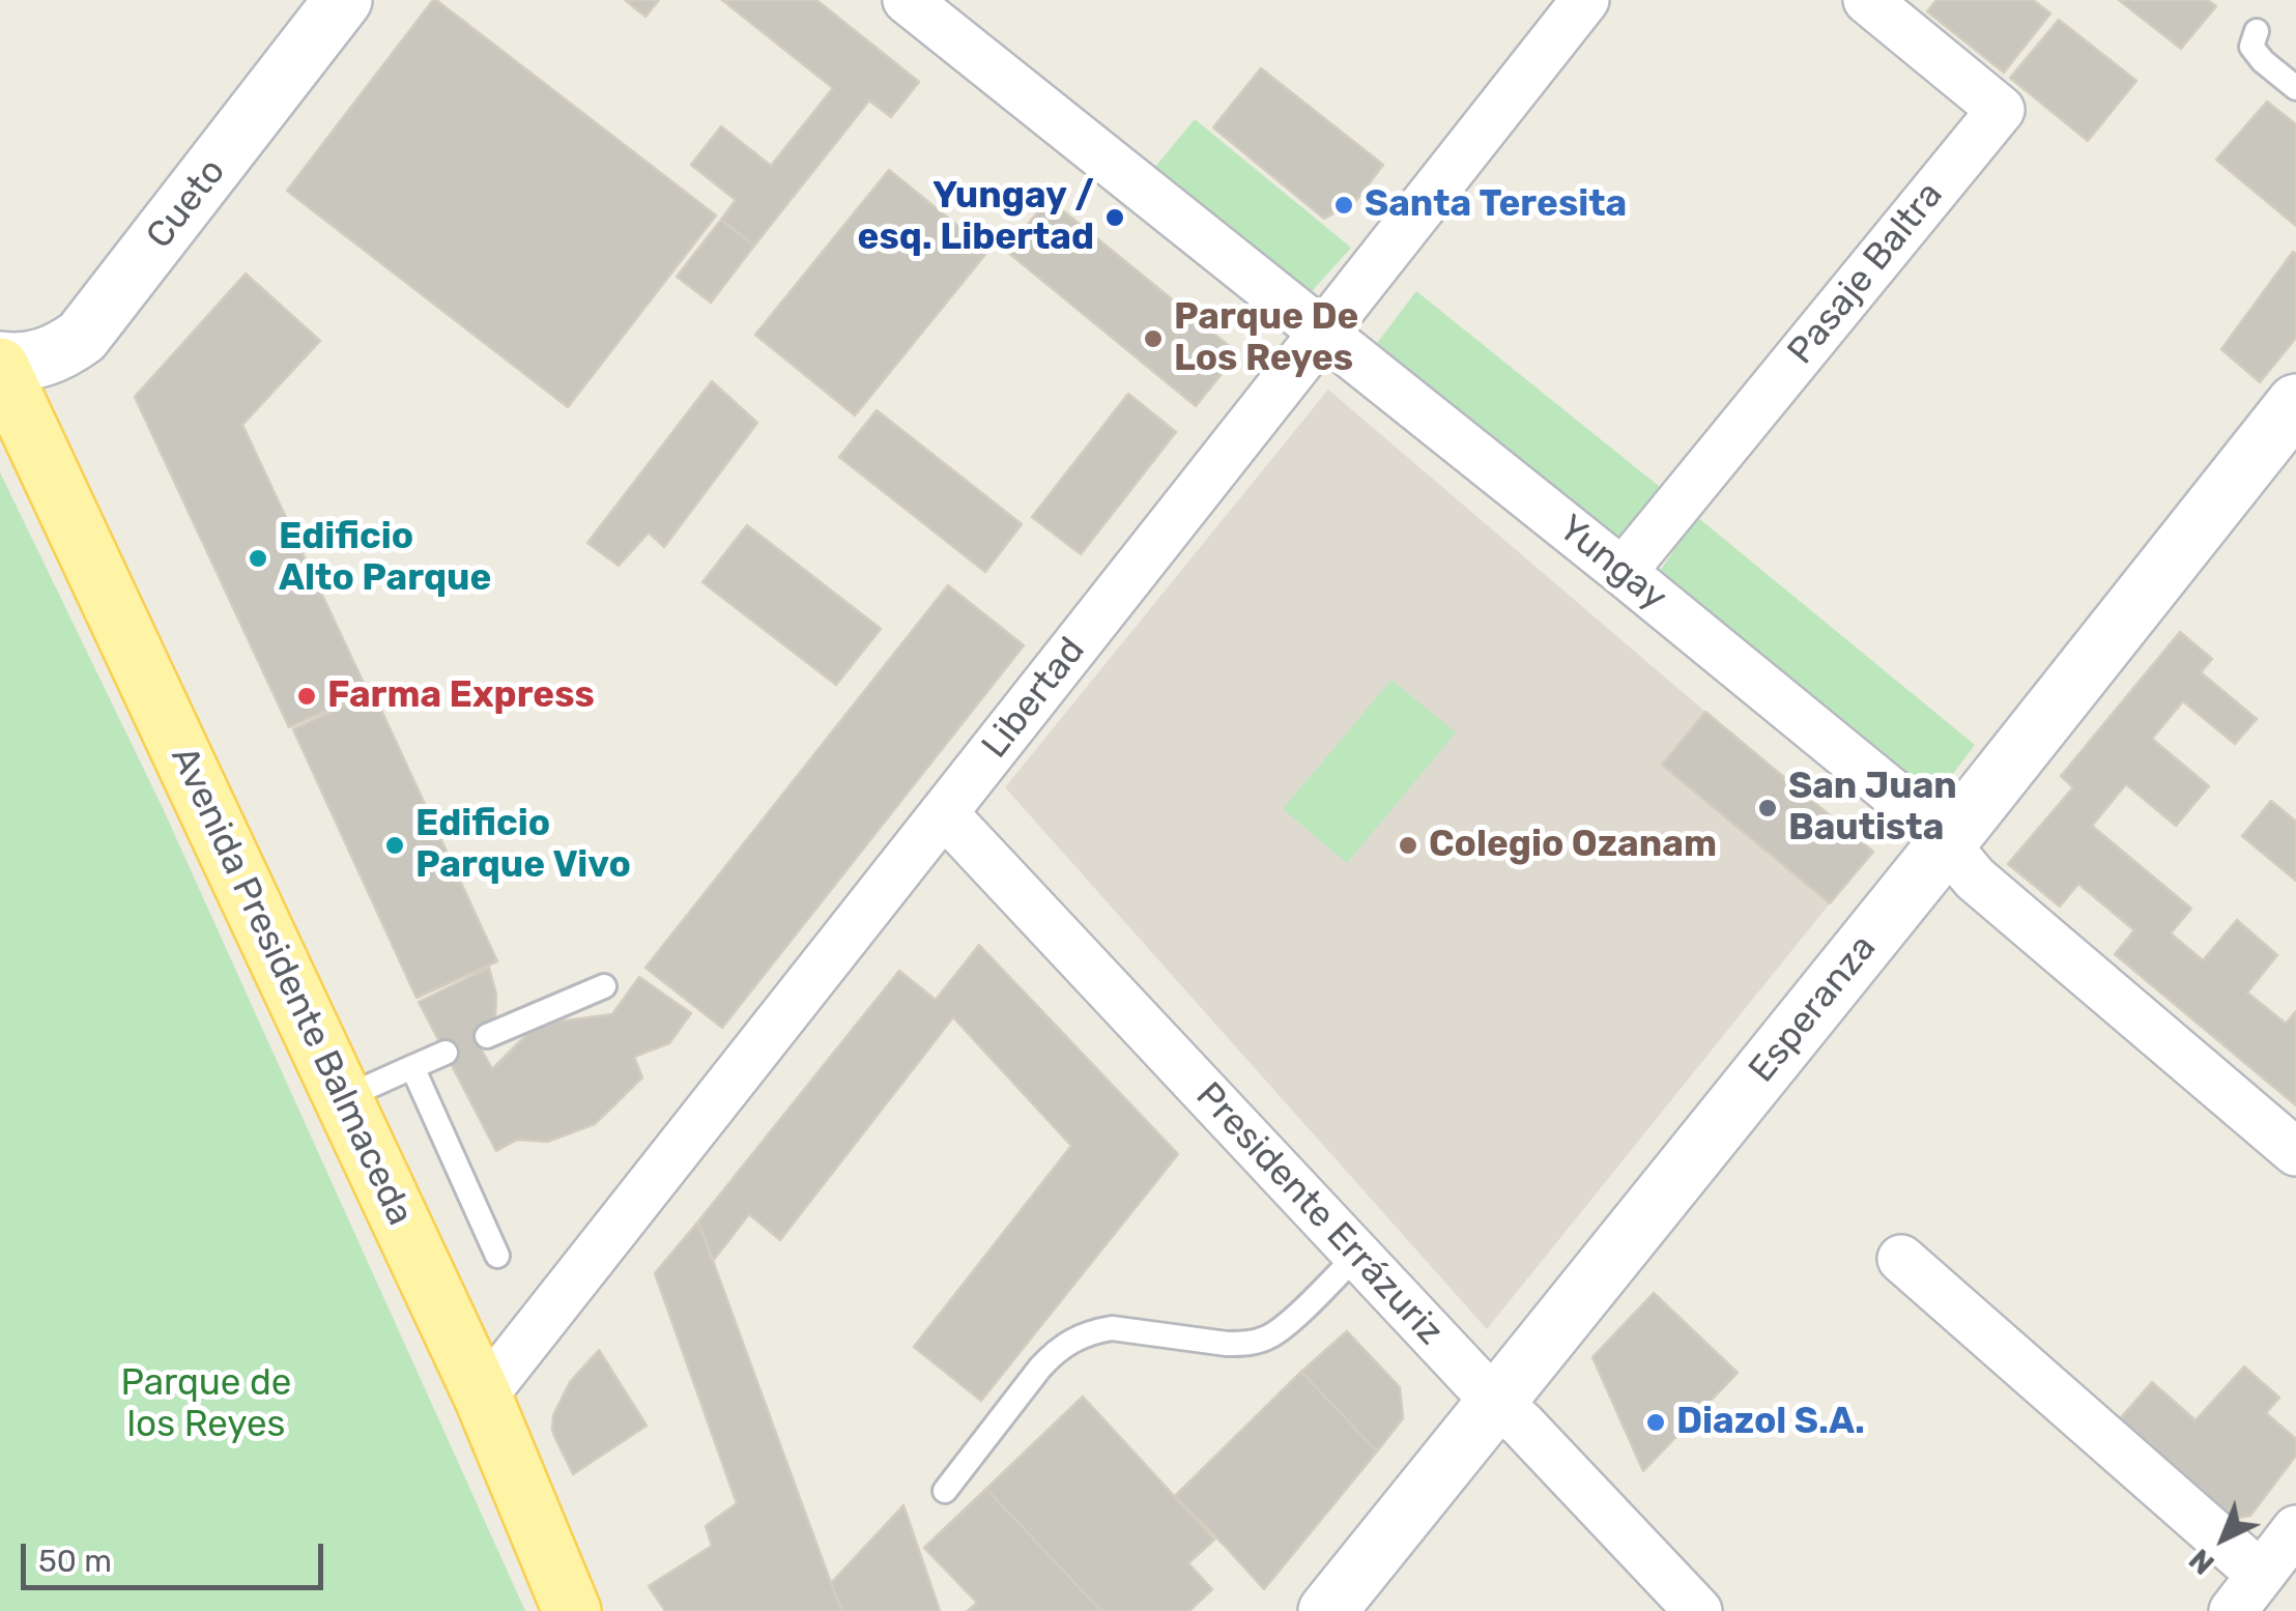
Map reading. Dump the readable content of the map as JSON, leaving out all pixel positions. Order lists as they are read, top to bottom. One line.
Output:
{"streets":{"main road":["Cueto","Avenida Presidente Balmaceda","Esperanza"],"street":["Pasaje Baltra","Yungay","Libertad","Presidente Errázuriz"]},"crossings":[["Cueto","Avenida Presidente Balmaceda"],["Pasaje Baltra","Yungay"],["Yungay","Libertad"],["Yungay","Esperanza"],["Libertad","Avenida Presidente Balmaceda"],["Libertad","Presidente Errázuriz"],["Esperanza","Presidente Errázuriz"]],"parks":["Parque de los Reyes"],"places":["Santa Teresita","Yungay / esq. Libertad","Parque De Los Reyes","Edificio Alto Parque","Farma Express","San Juan Bautista","Edificio Parque Vivo","Colegio Ozanam","Diazol S.A."],"scale_bar":"50 m","north":"bottom left"}
